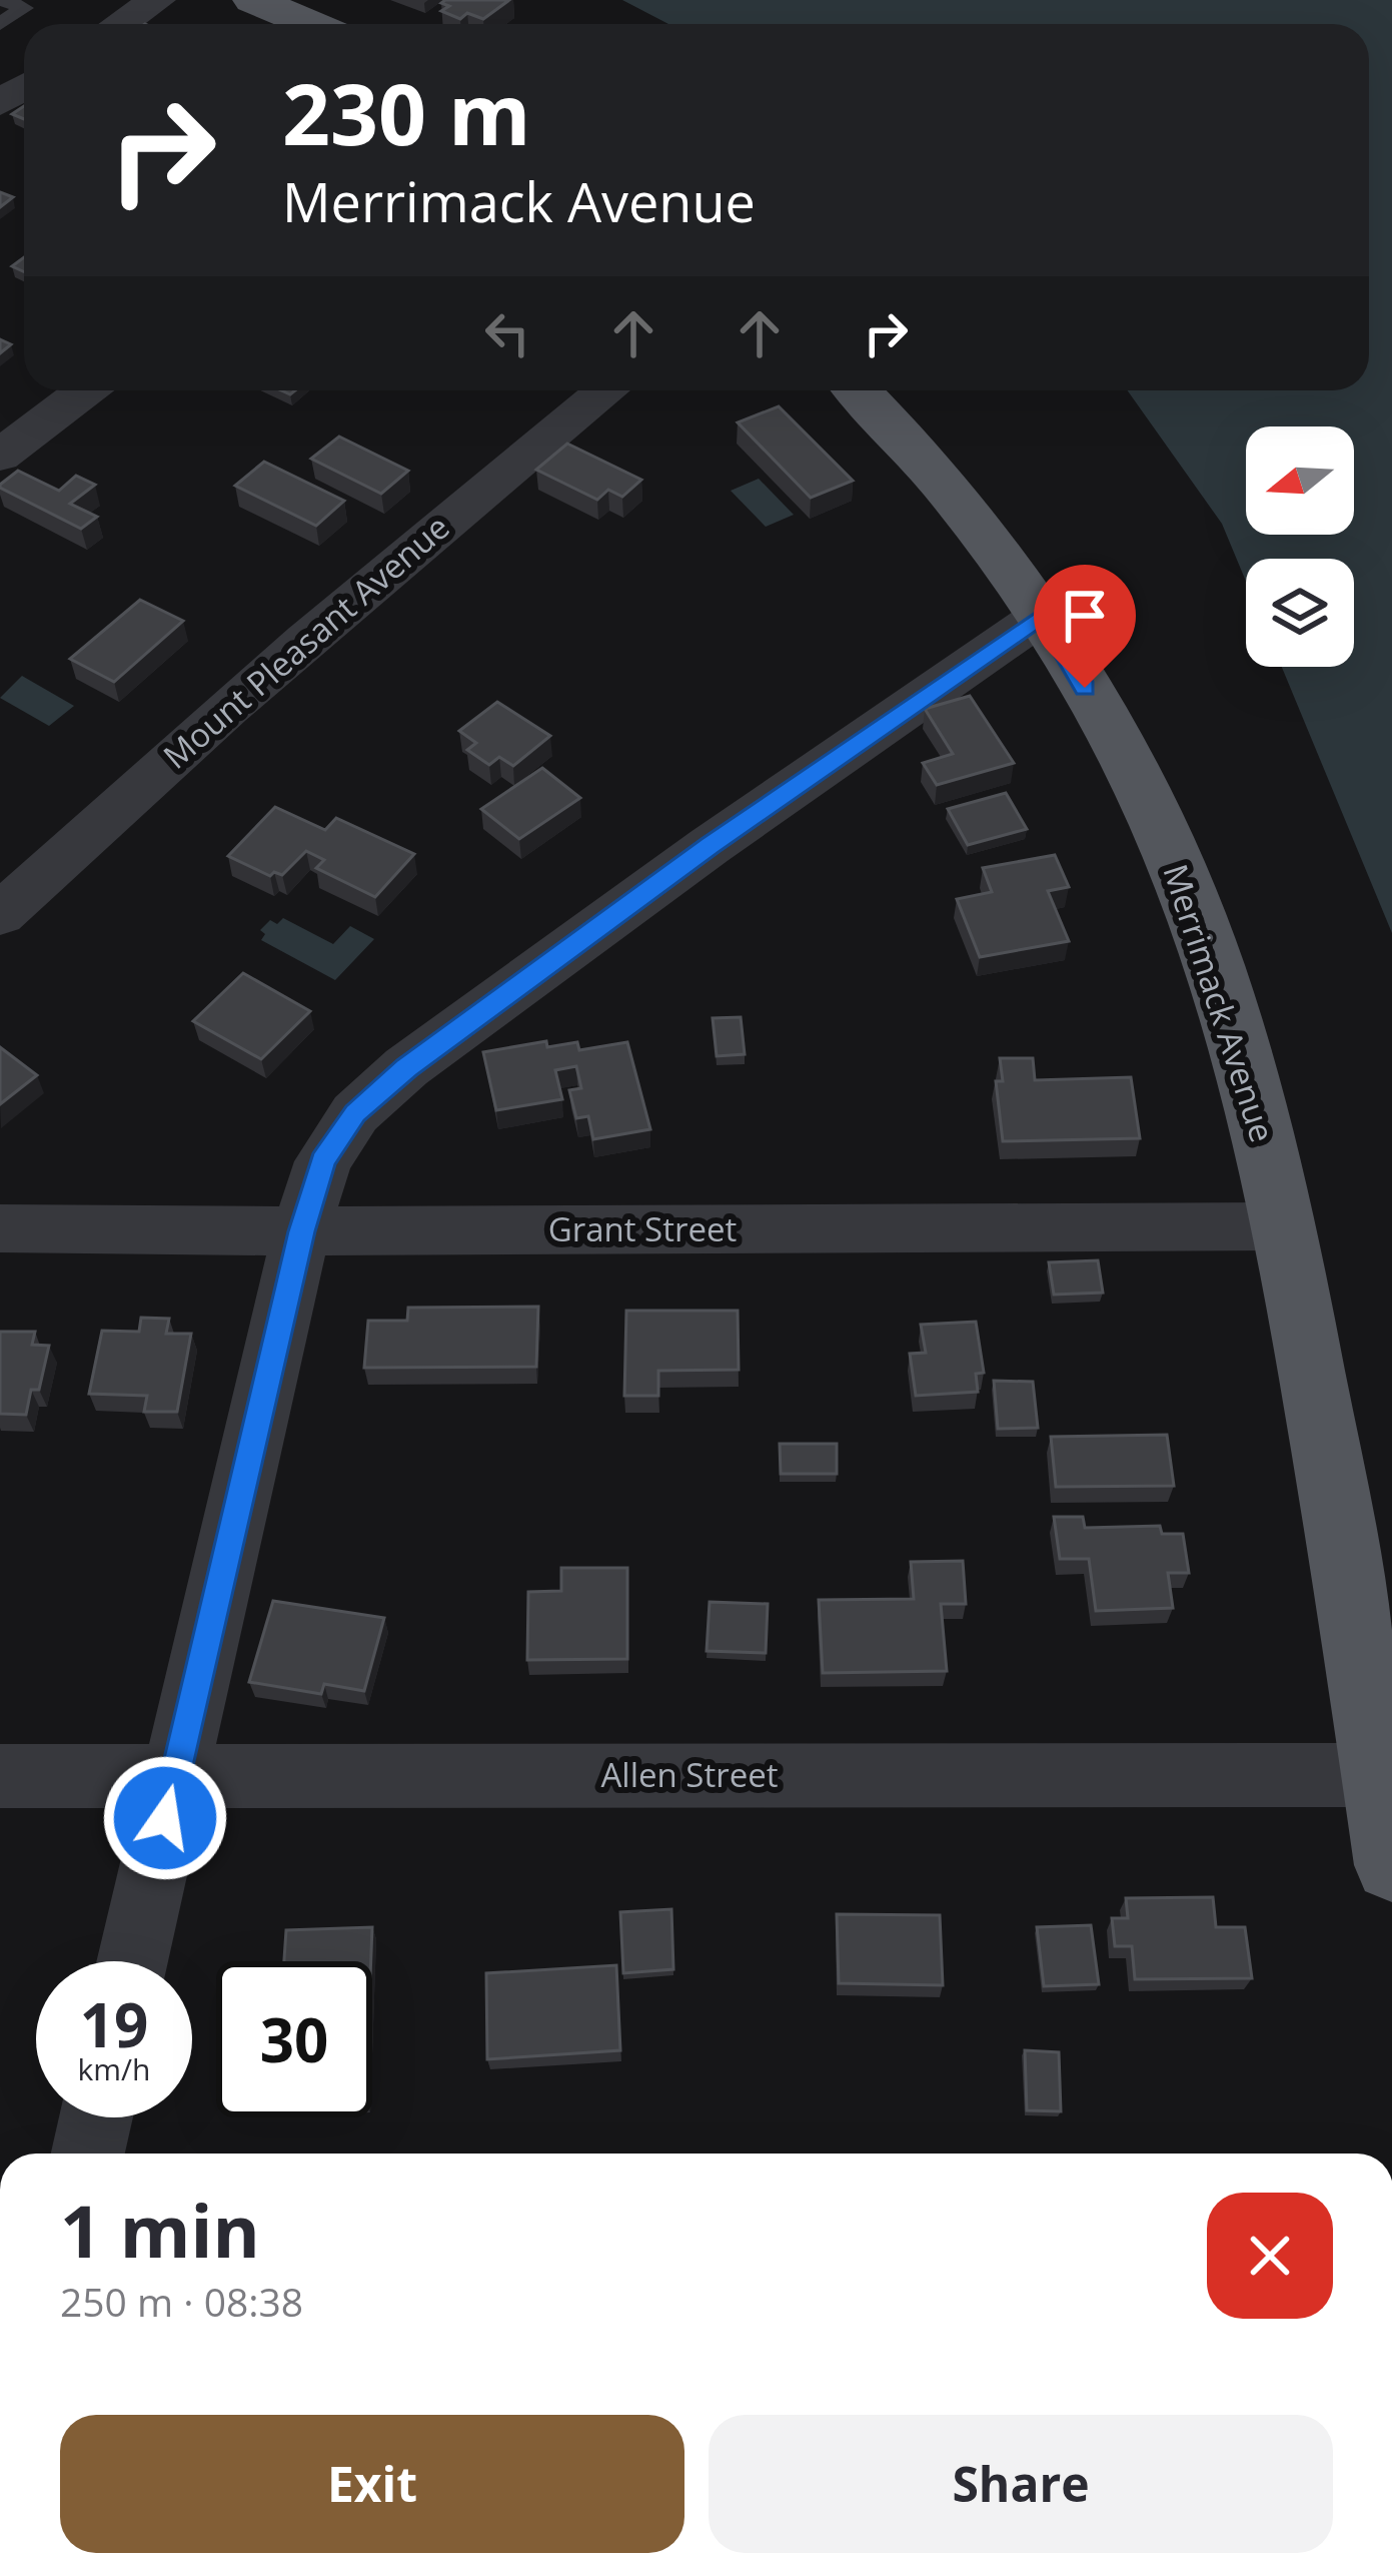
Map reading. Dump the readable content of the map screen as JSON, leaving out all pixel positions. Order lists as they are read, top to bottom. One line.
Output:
{"streets":{"main road":["Merrimack Avenue"],"street":["Mount Pleasant Avenue","Grant Street","Allen Street"]},"crossings":[["Merrimack Avenue","Grant Street"],["Merrimack Avenue","Allen Street"]],"north":"left","page":{"turn":["230 m","Merrimack Avenue"],"speed":"19 km/h","limit":"30","heading":["1 min","250 m · 08:38"],"buttons":["Exit","Share"]}}
